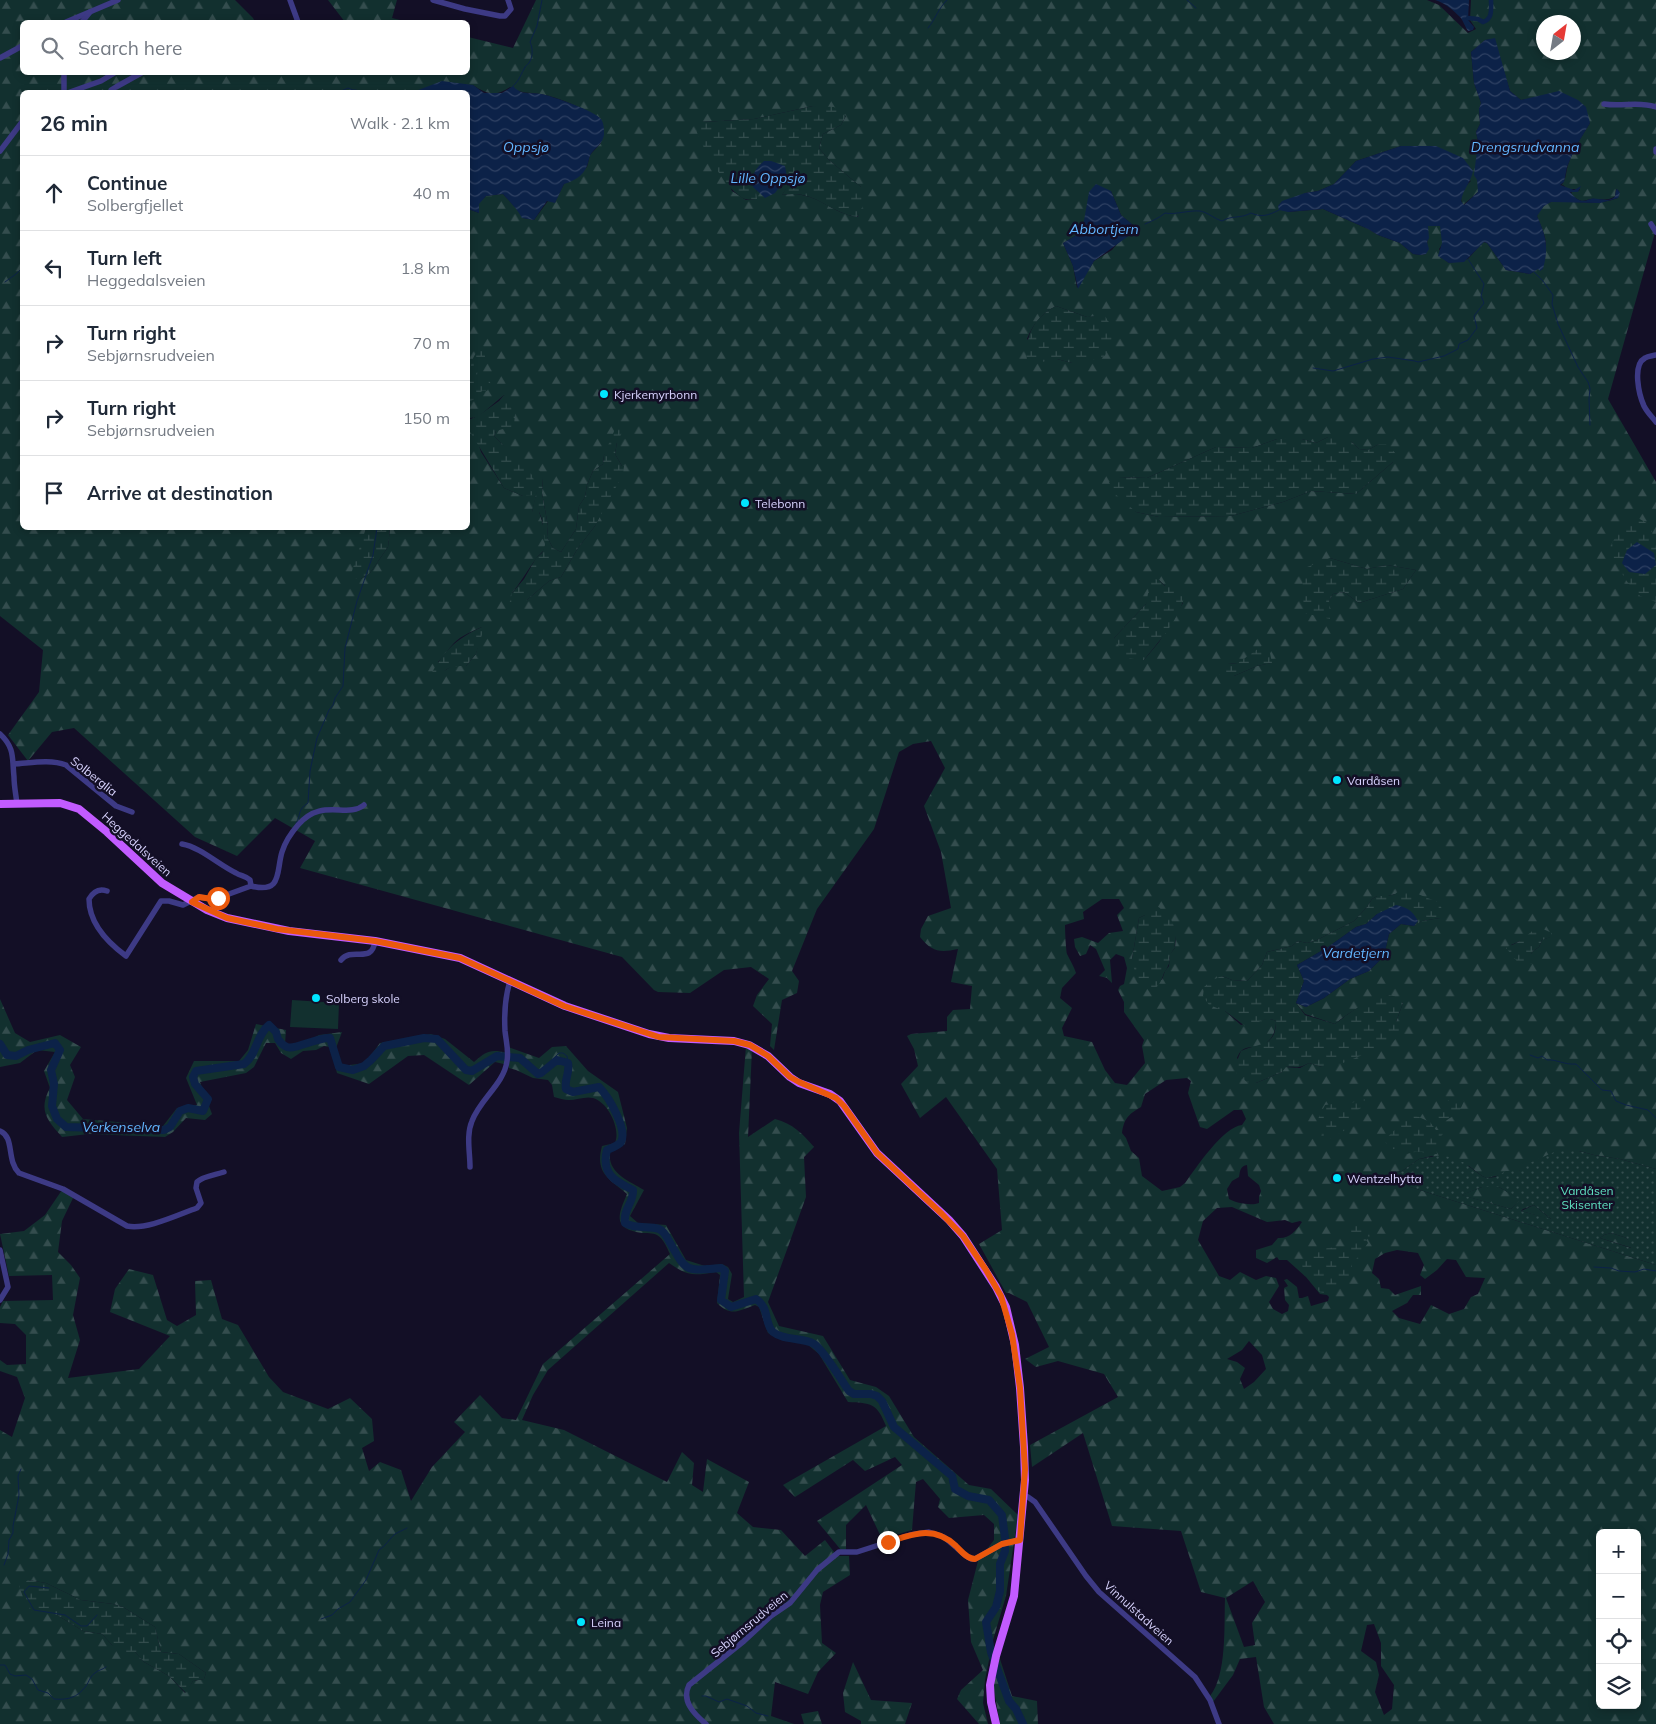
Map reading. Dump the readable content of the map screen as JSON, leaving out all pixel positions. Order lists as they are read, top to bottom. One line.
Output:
{"streets":{"main road":["Heggedalsveien"],"street":["Solberglia","Vinnulstadveien","Sebjørnsrudveien"]},"crossings":[["Heggedalsveien","Vinnulstadveien"],["Heggedalsveien","Sebjørnsrudveien"]],"water":["Oppsjø","Drengsrudvanna","Lille Oppsjø","Abbortjern","Vardetjern","Verkenselva"],"parks":["Vardåsen Skisenter"],"places":["Kjerkemyrbonn","Telebonn","Vardåsen","Solberg skole","Wentzelhytta","Leina"],"north":"top right","page":{"search":"Search here","heading":["26 min","Walk · 2.1 km"],"list":[["Continue","Solbergfjellet","40 m"],["Turn left","Heggedalsveien","1.8 km"],["Turn right","Sebjørnsrudveien","70 m"],["Turn right","Sebjørnsrudveien","150 m"],"Arrive at destination"],"map_buttons":["+","−"]}}
